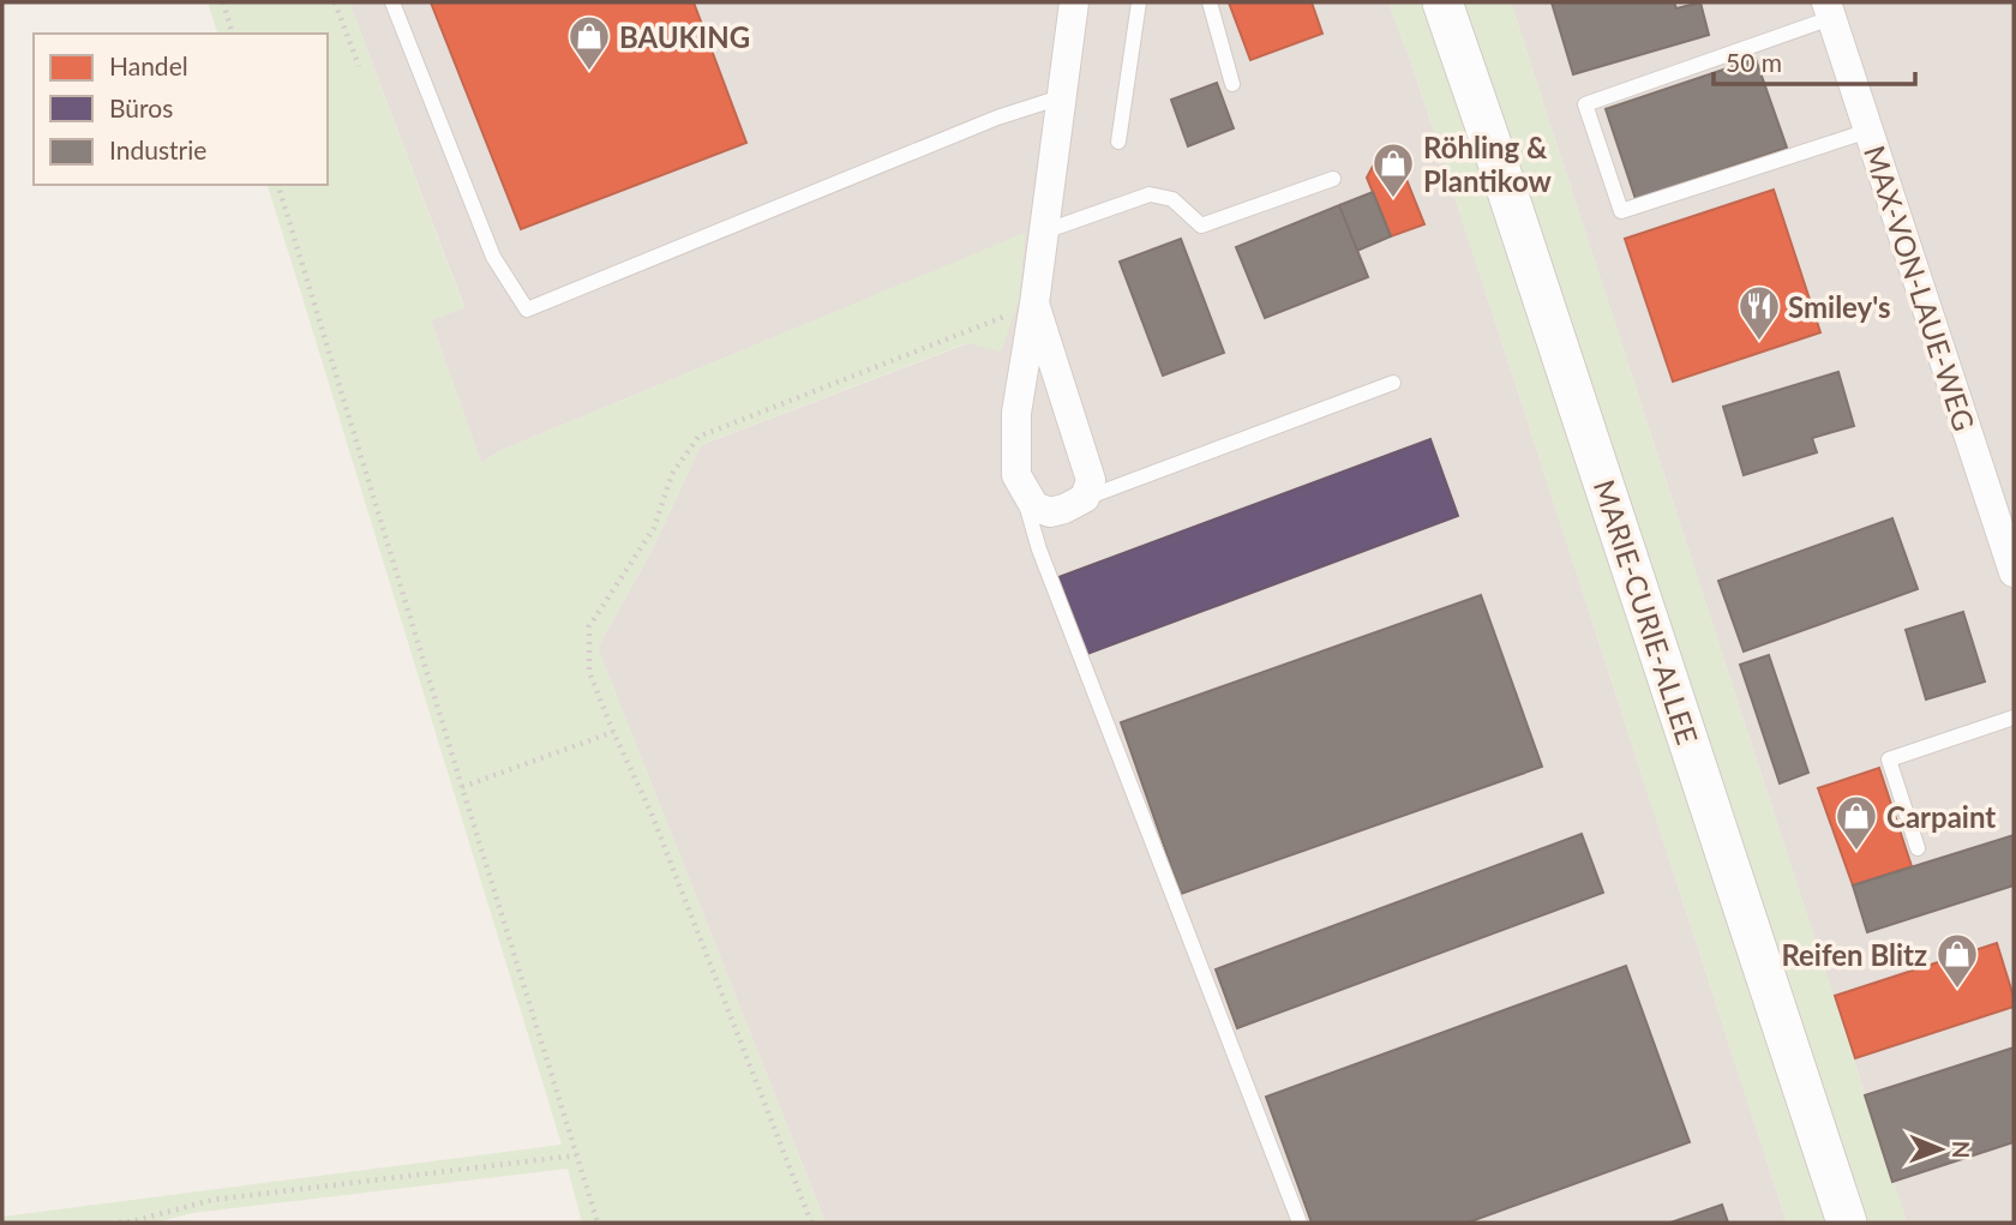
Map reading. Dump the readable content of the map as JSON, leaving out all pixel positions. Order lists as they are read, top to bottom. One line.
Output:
{"streets":{"main road":["MARIE-CURIE-ALLEE"],"street":["MAX-VON-LAUE-WEG"]},"places":{"shop":["BAUKING","Röhling & Plantikow","Carpaint","Reifen Blitz"],"restaurant":["Smiley's"]},"legend":["Handel","Büros","Industrie"],"scale_bar":"50 m","north":"right"}
